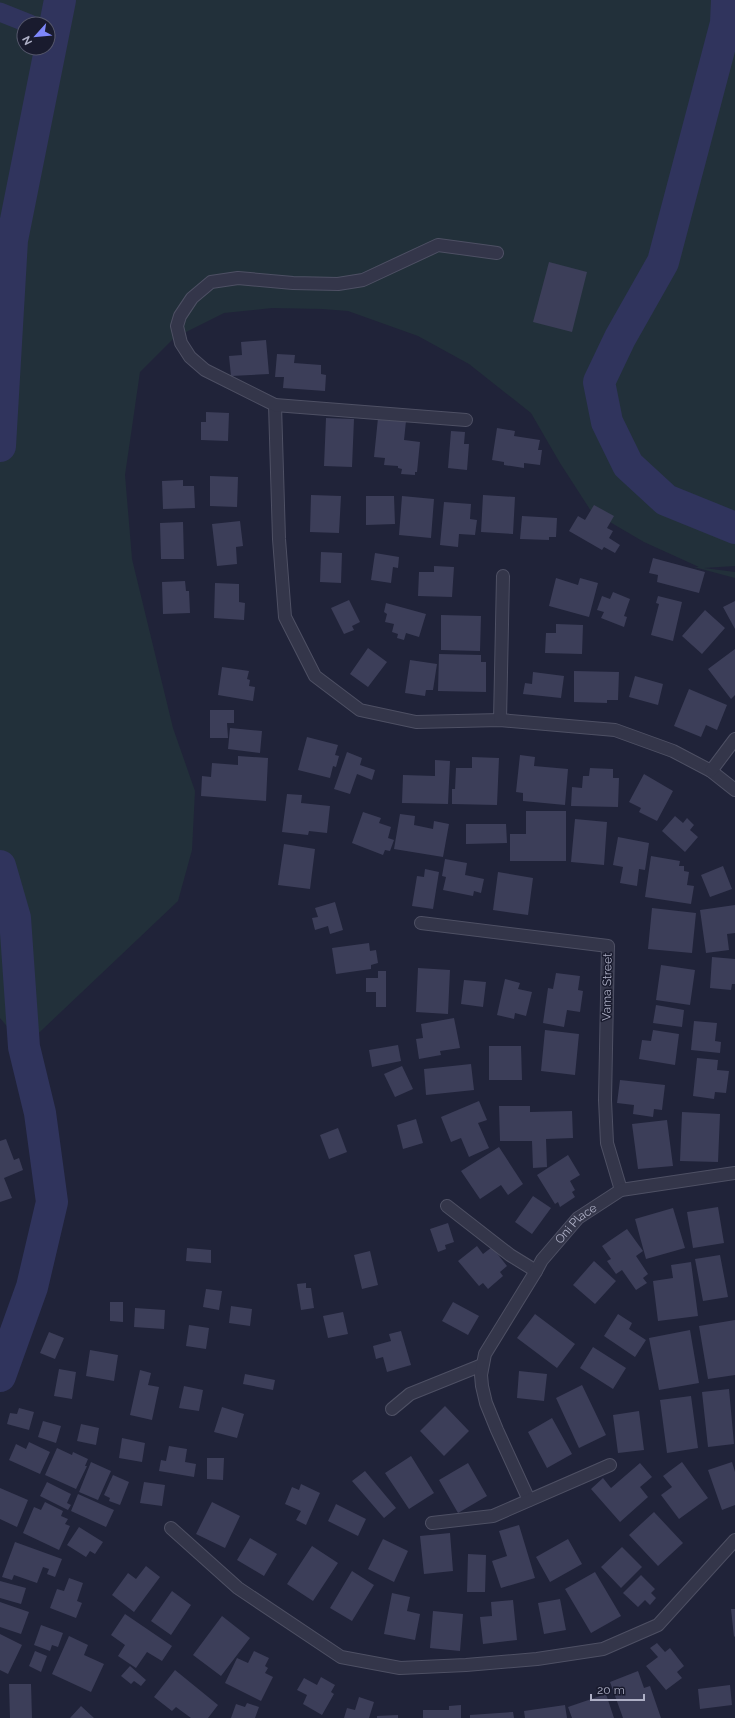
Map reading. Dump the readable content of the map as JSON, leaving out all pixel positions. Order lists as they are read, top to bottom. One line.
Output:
{"streets":{"street":["Vama Street","Oni Place"]},"crossings":[["Vama Street","Oni Place"]],"scale_bar":"20 m","north":"bottom left"}
